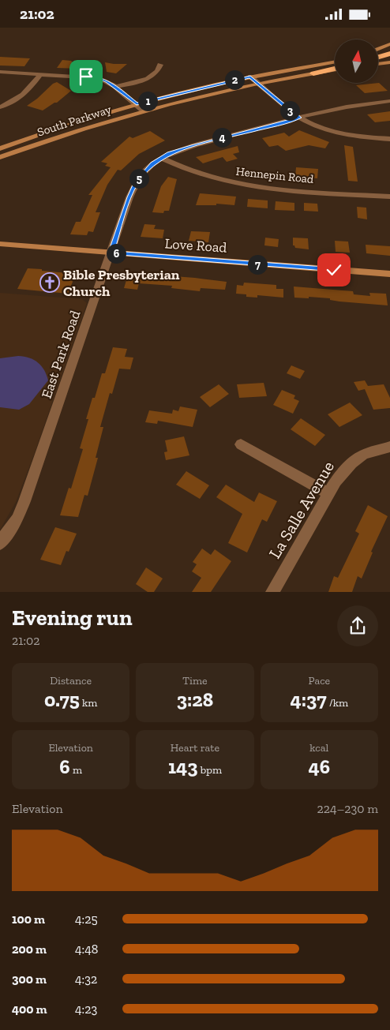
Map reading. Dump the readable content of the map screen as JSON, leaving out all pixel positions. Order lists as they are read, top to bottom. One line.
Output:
{"streets":{"main road":["South Parkway","Love Road"],"street":["Hennepin Road","East Park Road","La Salle Avenue"]},"crossings":[["Hennepin Road","East Park Road"],["Love Road","East Park Road"]],"places":{"church":["Bible Presbyterian Church"]},"north":"top","page":{"status":"21:02","pins":["2","1","3","4","5","6","7"],"heading":["Evening run","21:02"],"stats":[["Distance","0.75 km"],["Time","3:28"],["Pace","4:37 /km"],["Elevation","6 m"],["Heart rate","143 bpm"],["kcal","46"]],"chart":["Elevation","224–230 m"],"list":[{"name":"100 m","note":"4:25"},{"name":"200 m","note":"4:48"},{"name":"300 m","note":"4:32"},{"name":"400 m","note":"4:23"}]}}
